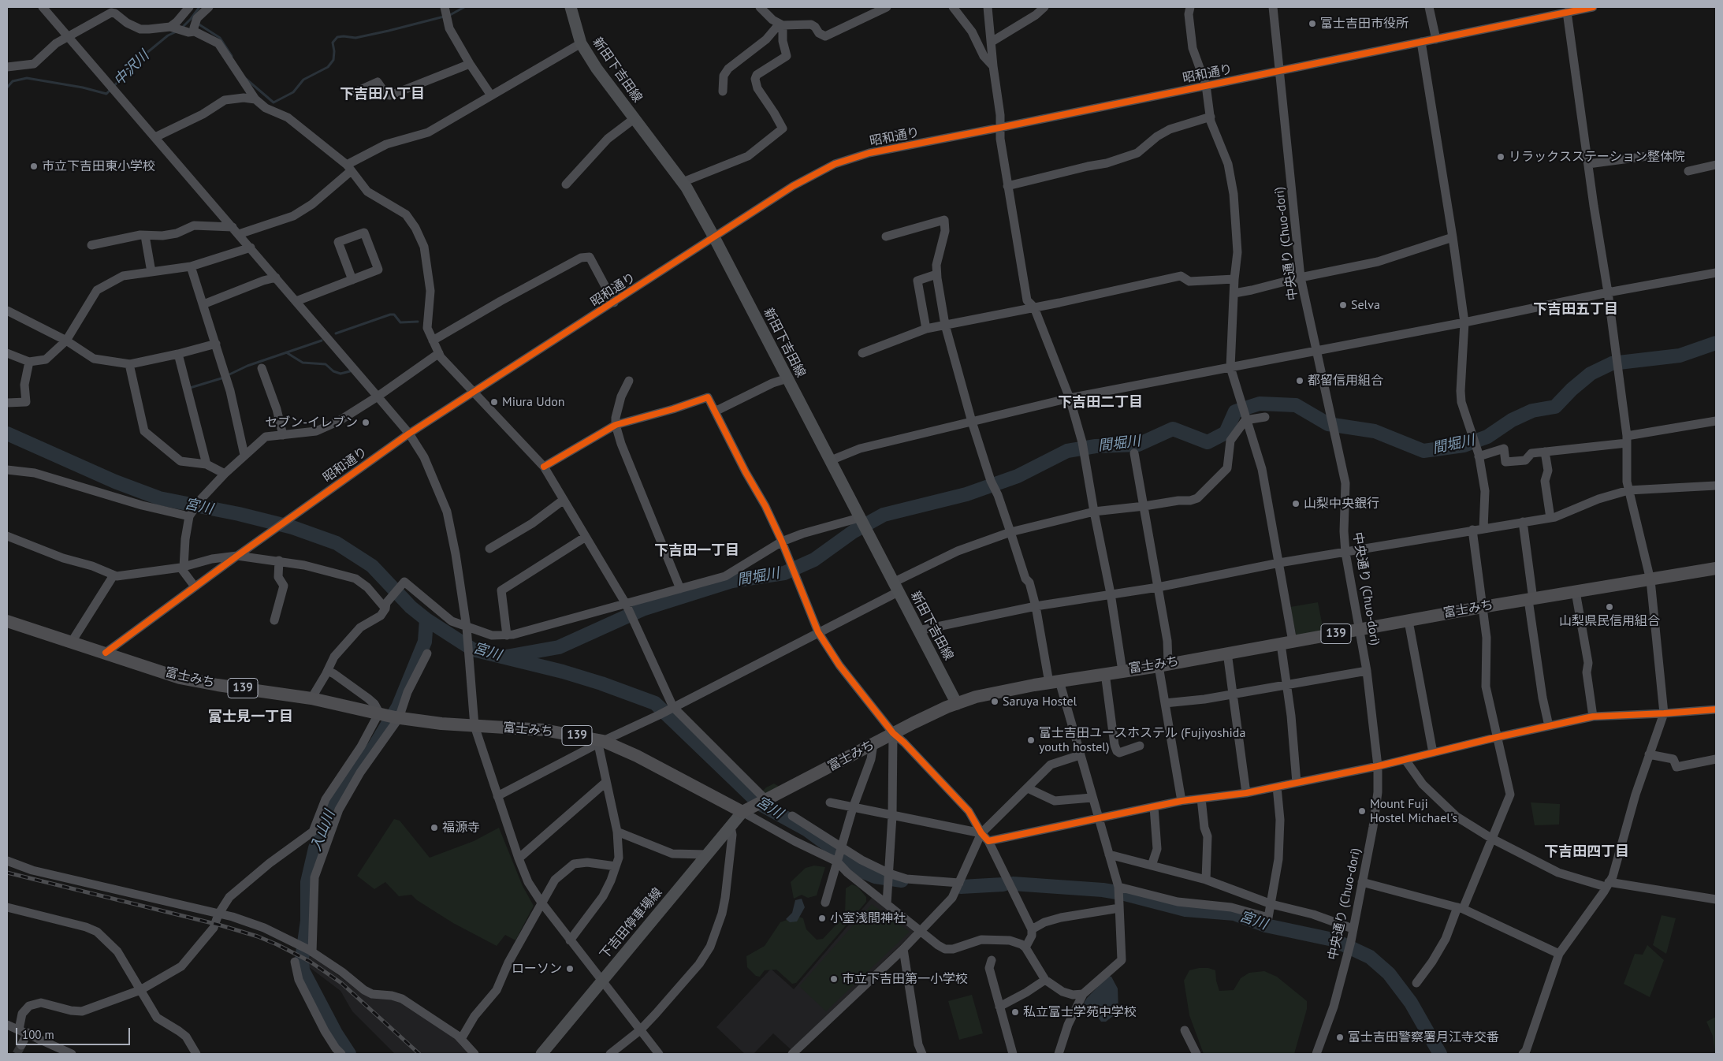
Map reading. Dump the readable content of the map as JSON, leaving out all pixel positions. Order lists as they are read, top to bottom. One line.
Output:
{"streets":{"highway":["富士みち","139"],"main road":["新田下吉田線","下吉田停車場線"],"street":["昭和通り","中央通り (Chuo-dori)"]},"crossings":[["新田下吉田線","昭和通り"],["新田下吉田線","富士みち"],["昭和通り","中央通り (Chuo-dori)"],["中央通り (Chuo-dori)","富士みち"],["富士みち","下吉田停車場線"]],"districts":["下吉田八丁目","下吉田五丁目","下吉田二丁目","下吉田一丁目","富士見一丁目","下吉田四丁目"],"water":["中沢川","間堀川","宮川","入山川"],"places":["富士吉田市役所","リラックスステーション整体院","市立下吉田東小学校","Selva","都留信用組合","Miura Udon","セブン-イレブン","山梨中央銀行","山梨県民信用組合","Saruya Hostel","富士吉田ユースホステル (Fujiyoshida youth hostel)","Mount Fuji Hostel Michael's","福源寺","小室浅間神社","ローソン","市立下吉田第一小学校","私立富士学苑中学校","富士吉田警察署月江寺交番"],"scale_bar":"100 m"}
